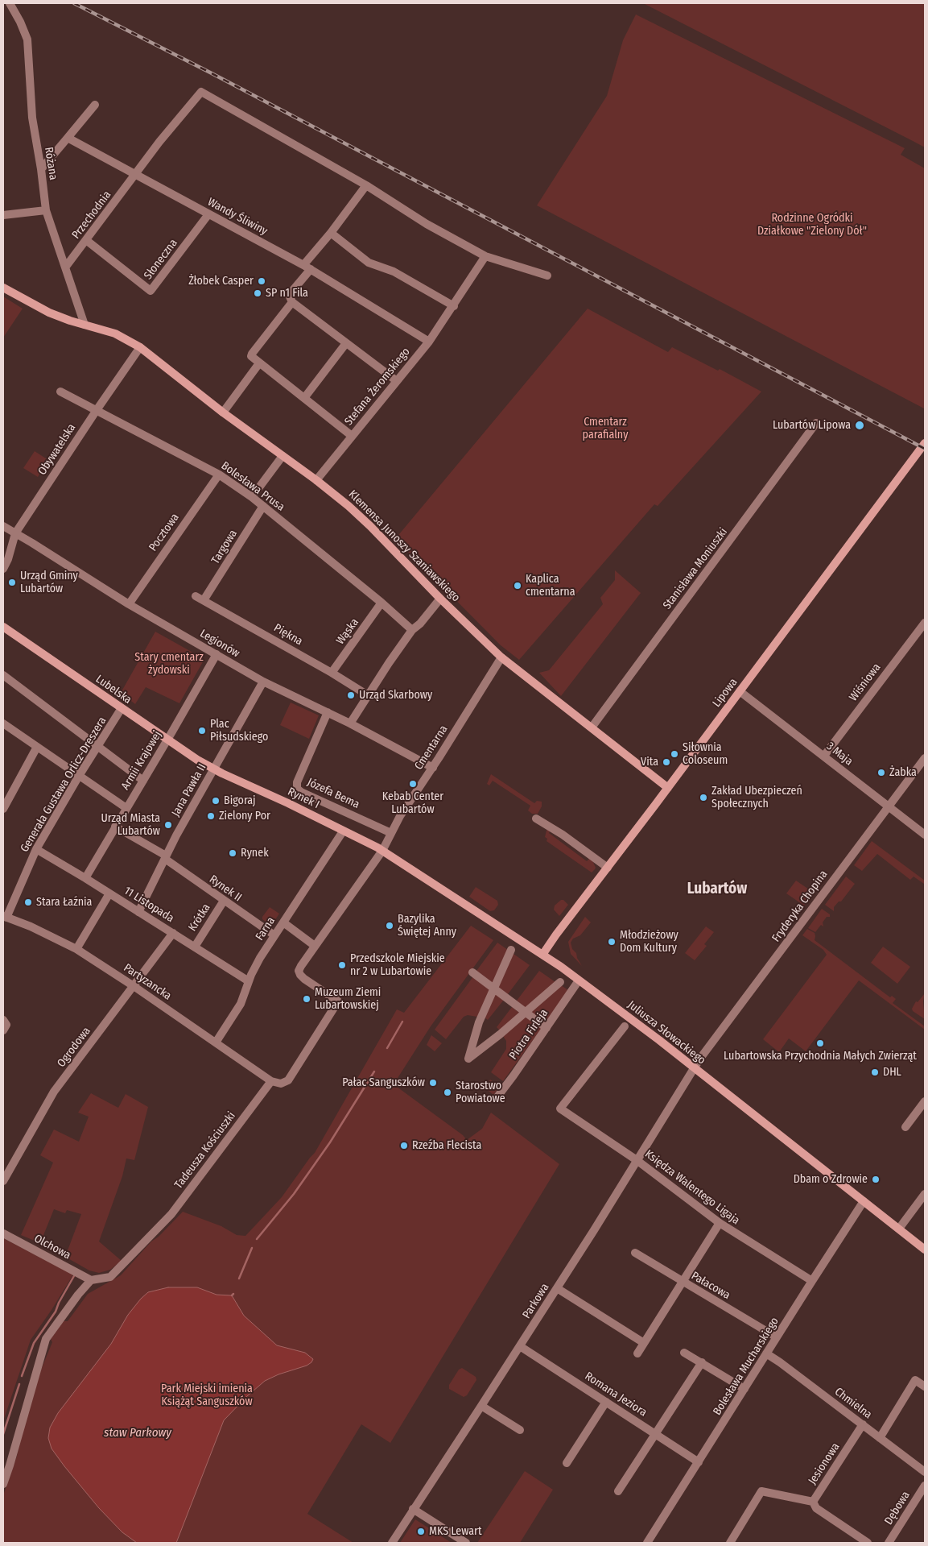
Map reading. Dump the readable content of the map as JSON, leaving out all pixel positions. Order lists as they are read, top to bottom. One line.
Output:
{"streets":{"street":["Różana","Przechodnia","Wandy Śliwiny","Słoneczna","Stefana Żeromskiego","Obywatelska","Bolesława Prusa","Pocztowa","Klemensa Junoszy Szaniawskiego","Targowa","Stanisława Moniuszki","Wąska","Piękna","Legionów","Wiśniowa","Lubelska","Lipowa","Cmentarna","3 Maja","Armii Krajowej","Generała Gustawa Orlicz-Dreszera","Jana Pawła II","Józefa Bema","Rynek I","Rynek II","11 Listopada","Fryderyka Chopina","Krótka","Farna","Partyzancka","Juliusza Słowackiego","Piotra Firleja","Ogrodowa","Tadeusza Kościuszki","Księdza Walentego Ligaja","Olchowa","Pałacowa","Parkowa","Bolesława Mucharskiego","Romana Jeziora","Chmielna","Jesionowa","Dębowa"]},"crossings":[["Różana","Przechodnia"],["Różana","Klemensa Junoszy Szaniawskiego"],["Przechodnia","Wandy Śliwiny"],["Przechodnia","Słoneczna"],["Wandy Śliwiny","Słoneczna"],["Wandy Śliwiny","Stefana Żeromskiego"],["Stefana Żeromskiego","Klemensa Junoszy Szaniawskiego"],["Obywatelska","Bolesława Prusa"],["Obywatelska","Klemensa Junoszy Szaniawskiego"],["Obywatelska","Legionów"],["Bolesława Prusa","Pocztowa"],["Bolesława Prusa","Targowa"],["Bolesława Prusa","Wąska"],["Pocztowa","Legionów"],["Klemensa Junoszy Szaniawskiego","Stanisława Moniuszki"],["Klemensa Junoszy Szaniawskiego","Lipowa"],["Klemensa Junoszy Szaniawskiego","Cmentarna"],["Targowa","Piękna"],["Wąska","Piękna"],["Legionów","Cmentarna"],["Legionów","Armii Krajowej"],["Legionów","Jana Pawła II"],["Legionów","Józefa Bema"],["Wiśniowa","3 Maja"],["Lubelska","Armii Krajowej"],["Lubelska","Generała Gustawa Orlicz-Dreszera"],["Lubelska","Jana Pawła II"],["Lubelska","Rynek I"],["Lipowa","3 Maja"],["Lipowa","Juliusza Słowackiego"],["Cmentarna","Józefa Bema"],["Cmentarna","Rynek I"],["Cmentarna","Juliusza Słowackiego"],["3 Maja","Fryderyka Chopina"],["Armii Krajowej","Rynek II"],["Armii Krajowej","11 Listopada"],["Generała Gustawa Orlicz-Dreszera","11 Listopada"],["Generała Gustawa Orlicz-Dreszera","Partyzancka"],["Jana Pawła II","Rynek I"],["Jana Pawła II","Rynek II"],["Jana Pawła II","11 Listopada"],["Rynek I","Farna"],["Rynek I","Juliusza Słowackiego"],["Rynek II","Krótka"],["Rynek II","Farna"],["11 Listopada","Krótka"],["11 Listopada","Farna"],["11 Listopada","Ogrodowa"],["Fryderyka Chopina","Juliusza Słowackiego"],["Fryderyka Chopina","Parkowa"],["Farna","Partyzancka"],["Partyzancka","Ogrodowa"],["Partyzancka","Tadeusza Kościuszki"],["Juliusza Słowackiego","Piotra Firleja"],["Juliusza Słowackiego","Parkowa"],["Juliusza Słowackiego","Bolesława Mucharskiego"],["Tadeusza Kościuszki","Olchowa"],["Księdza Walentego Ligaja","Parkowa"],["Księdza Walentego Ligaja","Bolesława Mucharskiego"],["Pałacowa","Bolesława Mucharskiego"],["Parkowa","Romana Jeziora"],["Bolesława Mucharskiego","Romana Jeziora"],["Bolesława Mucharskiego","Chmielna"],["Chmielna","Jesionowa"]],"districts":["Lubartów"],"water":["staw Parkowy"],"parks":["Rodzinne Ogródki Działkowe \"Zielony Dół\"","Cmentarz parafialny","Stary cmentarz żydowski","Park Miejski imienia Książąt Sanguszków"],"places":["Żłobek Casper","SP n1 Fila","Lubartów Lipowa","Urząd Gminy Lubartów","Kaplica cmentarna","Urząd Skarbowy","Plac Piłsudskiego","Siłownia Coloseum","Vita","Żabka","Kebab Center Lubartów","Zakład Ubezpieczeń Społecznych","Bigoraj","Zielony Por","Urząd Miasta Lubartów","Rynek","Stara Łaźnia","Bazylika Świętej Anny","Młodzieżowy Dom Kultury","Przedszkole Miejskie nr 2 w Lubartowie","Muzeum Ziemi Lubartowskiej","Lubartowska Przychodnia Małych Zwierząt","DHL","Pałac Sanguszków","Starostwo Powiatowe","Rzeźba Flecista","Dbam o Zdrowie","MKS Lewart"]}
